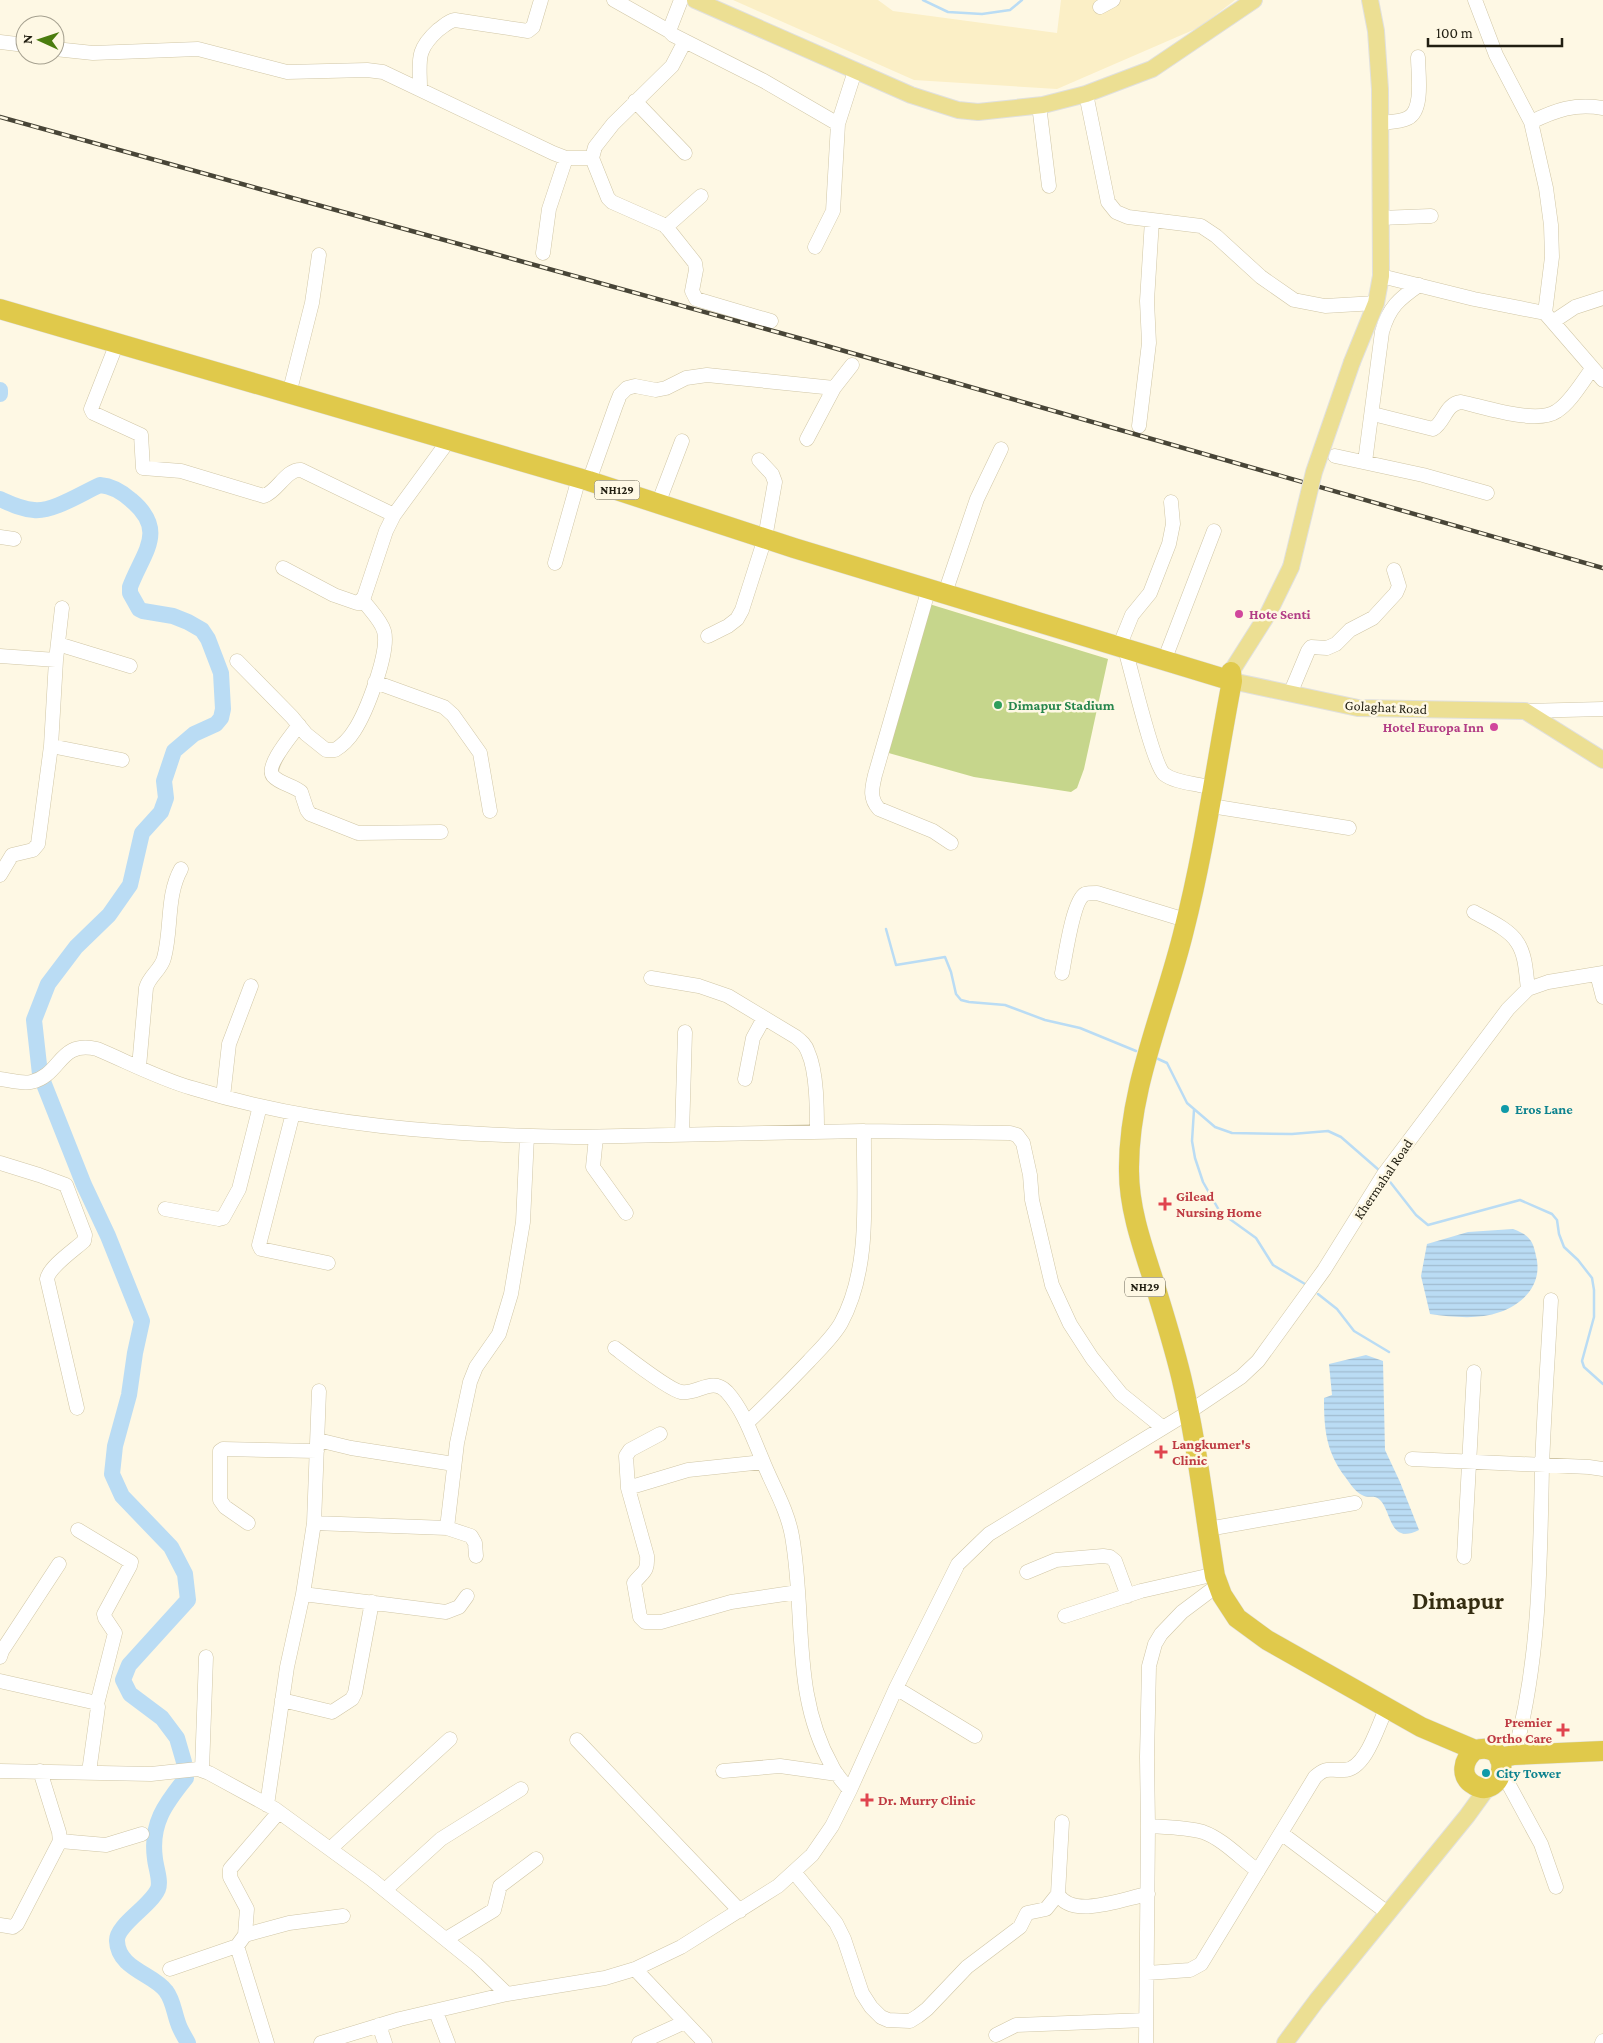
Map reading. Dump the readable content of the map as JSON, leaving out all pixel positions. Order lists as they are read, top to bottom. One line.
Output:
{"streets":{"highway":["NH129","NH29"],"main road":["Golaghat Road"],"street":["Khermahal Road"]},"crossings":[["NH129","Golaghat Road"],["NH129","NH29"],["Golaghat Road","NH29"],["Khermahal Road","NH29"]],"districts":["Dimapur"],"places":{"other":["Hote Senti","Dimapur Stadium","Hotel Europa Inn","Eros Lane","City Tower"],"health":["Gilead Nursing Home","Langkumer's Clinic","Premier Ortho Care","Dr. Murry Clinic"]},"scale_bar":"100 m","north":"left"}
